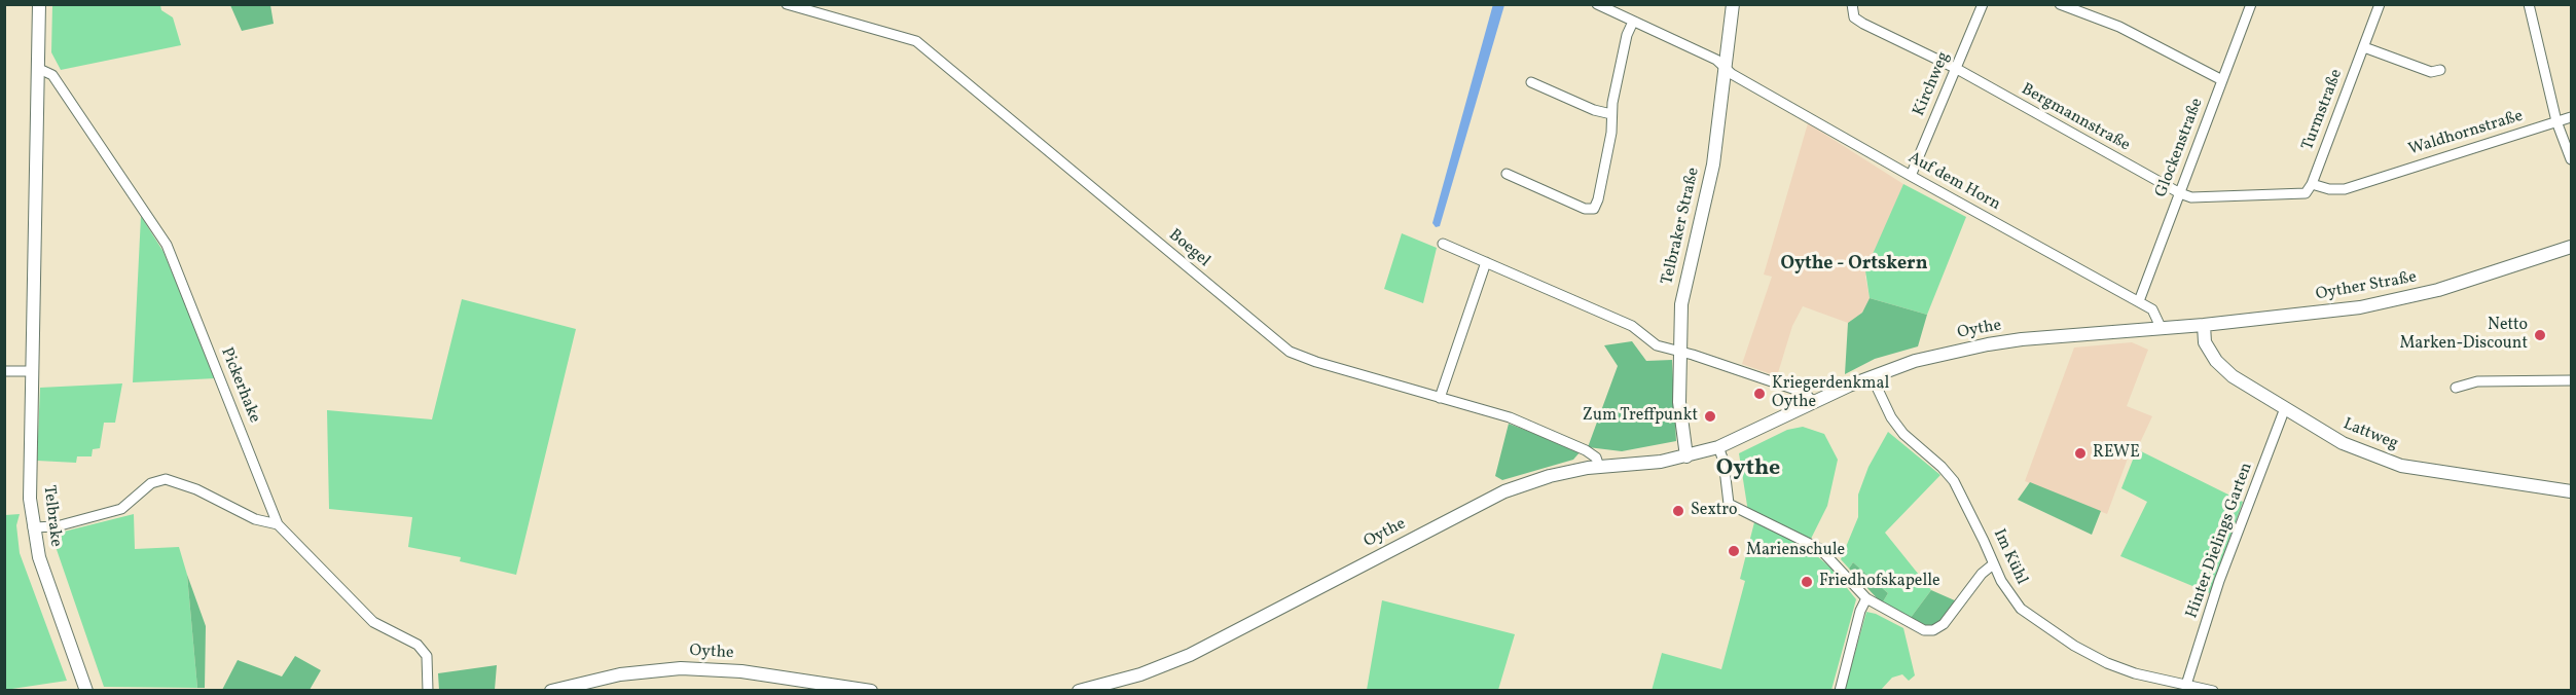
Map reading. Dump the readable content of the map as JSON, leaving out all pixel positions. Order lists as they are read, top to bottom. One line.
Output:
{"streets":{"main road":["Telbraker Straße","Oyther Straße","Oythe","Lattweg","Telbrake"],"street":["Kirchweg","Turmstraße","Bergmannstraße","Waldhornstraße","Glockenstraße","Auf dem Horn","Boegel","Pickerhake","Hinter Dielings Garten","Im Kühl"]},"crossings":[["Kirchweg","Bergmannstraße"],["Kirchweg","Auf dem Horn"],["Turmstraße","Waldhornstraße"],["Bergmannstraße","Glockenstraße"],["Glockenstraße","Auf dem Horn"],["Auf dem Horn","Telbraker Straße"],["Auf dem Horn","Oyther Straße"],["Auf dem Horn","Oythe"],["Telbraker Straße","Oythe"],["Boegel","Oythe"],["Oyther Straße","Oythe"],["Oyther Straße","Lattweg"],["Oythe","Im Kühl"],["Pickerhake","Telbrake"],["Lattweg","Hinter Dielings Garten"],["Hinter Dielings Garten","Im Kühl"]],"districts":["Oythe - Ortskern","Oythe"],"places":["Netto Marken-Discount","Kriegerdenkmal Oythe","Zum Treffpunkt","REWE","Sextro","Marienschule","Friedhofskapelle"]}
